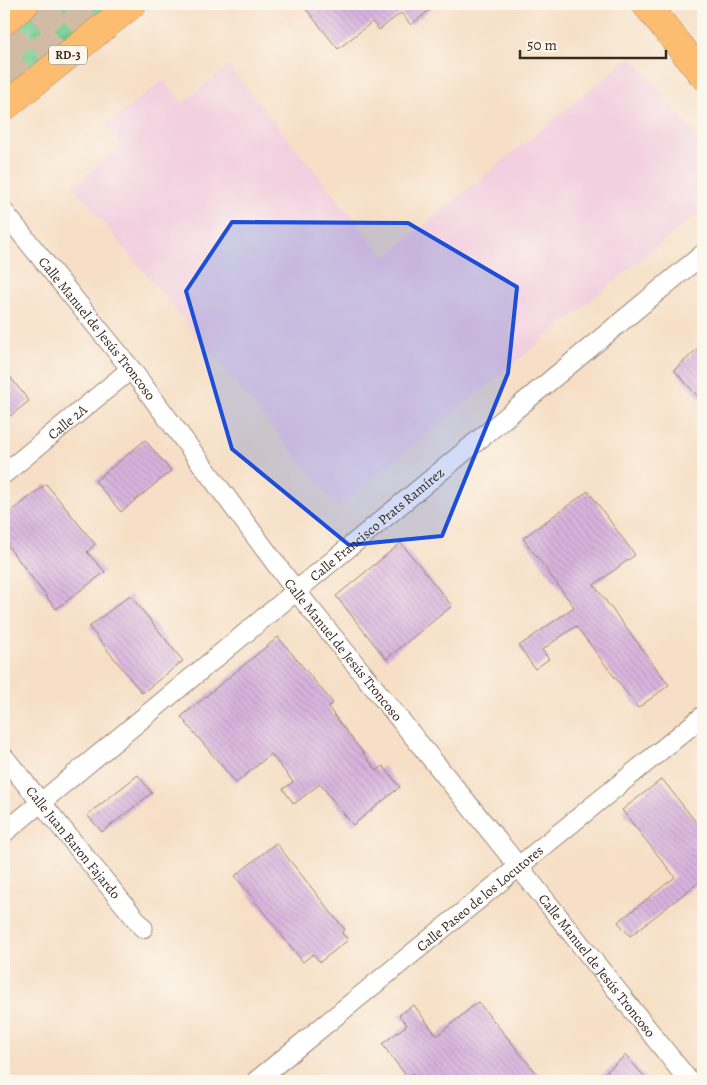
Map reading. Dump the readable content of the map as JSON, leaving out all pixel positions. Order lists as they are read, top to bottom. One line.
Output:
{"streets":{"main road":["RD-3"],"street":["Calle Manuel de Jesús Troncoso","Calle 2A","Calle Francisco Prats Ramírez","Calle Juan Baron Fajardo","Calle Paseo de los Locutores"]},"crossings":[["Calle Manuel de Jesús Troncoso","Calle 2A"],["Calle Manuel de Jesús Troncoso","Calle Francisco Prats Ramírez"],["Calle Manuel de Jesús Troncoso","Calle Paseo de los Locutores"],["Calle Francisco Prats Ramírez","Calle Juan Baron Fajardo"]],"scale_bar":"50 m"}
